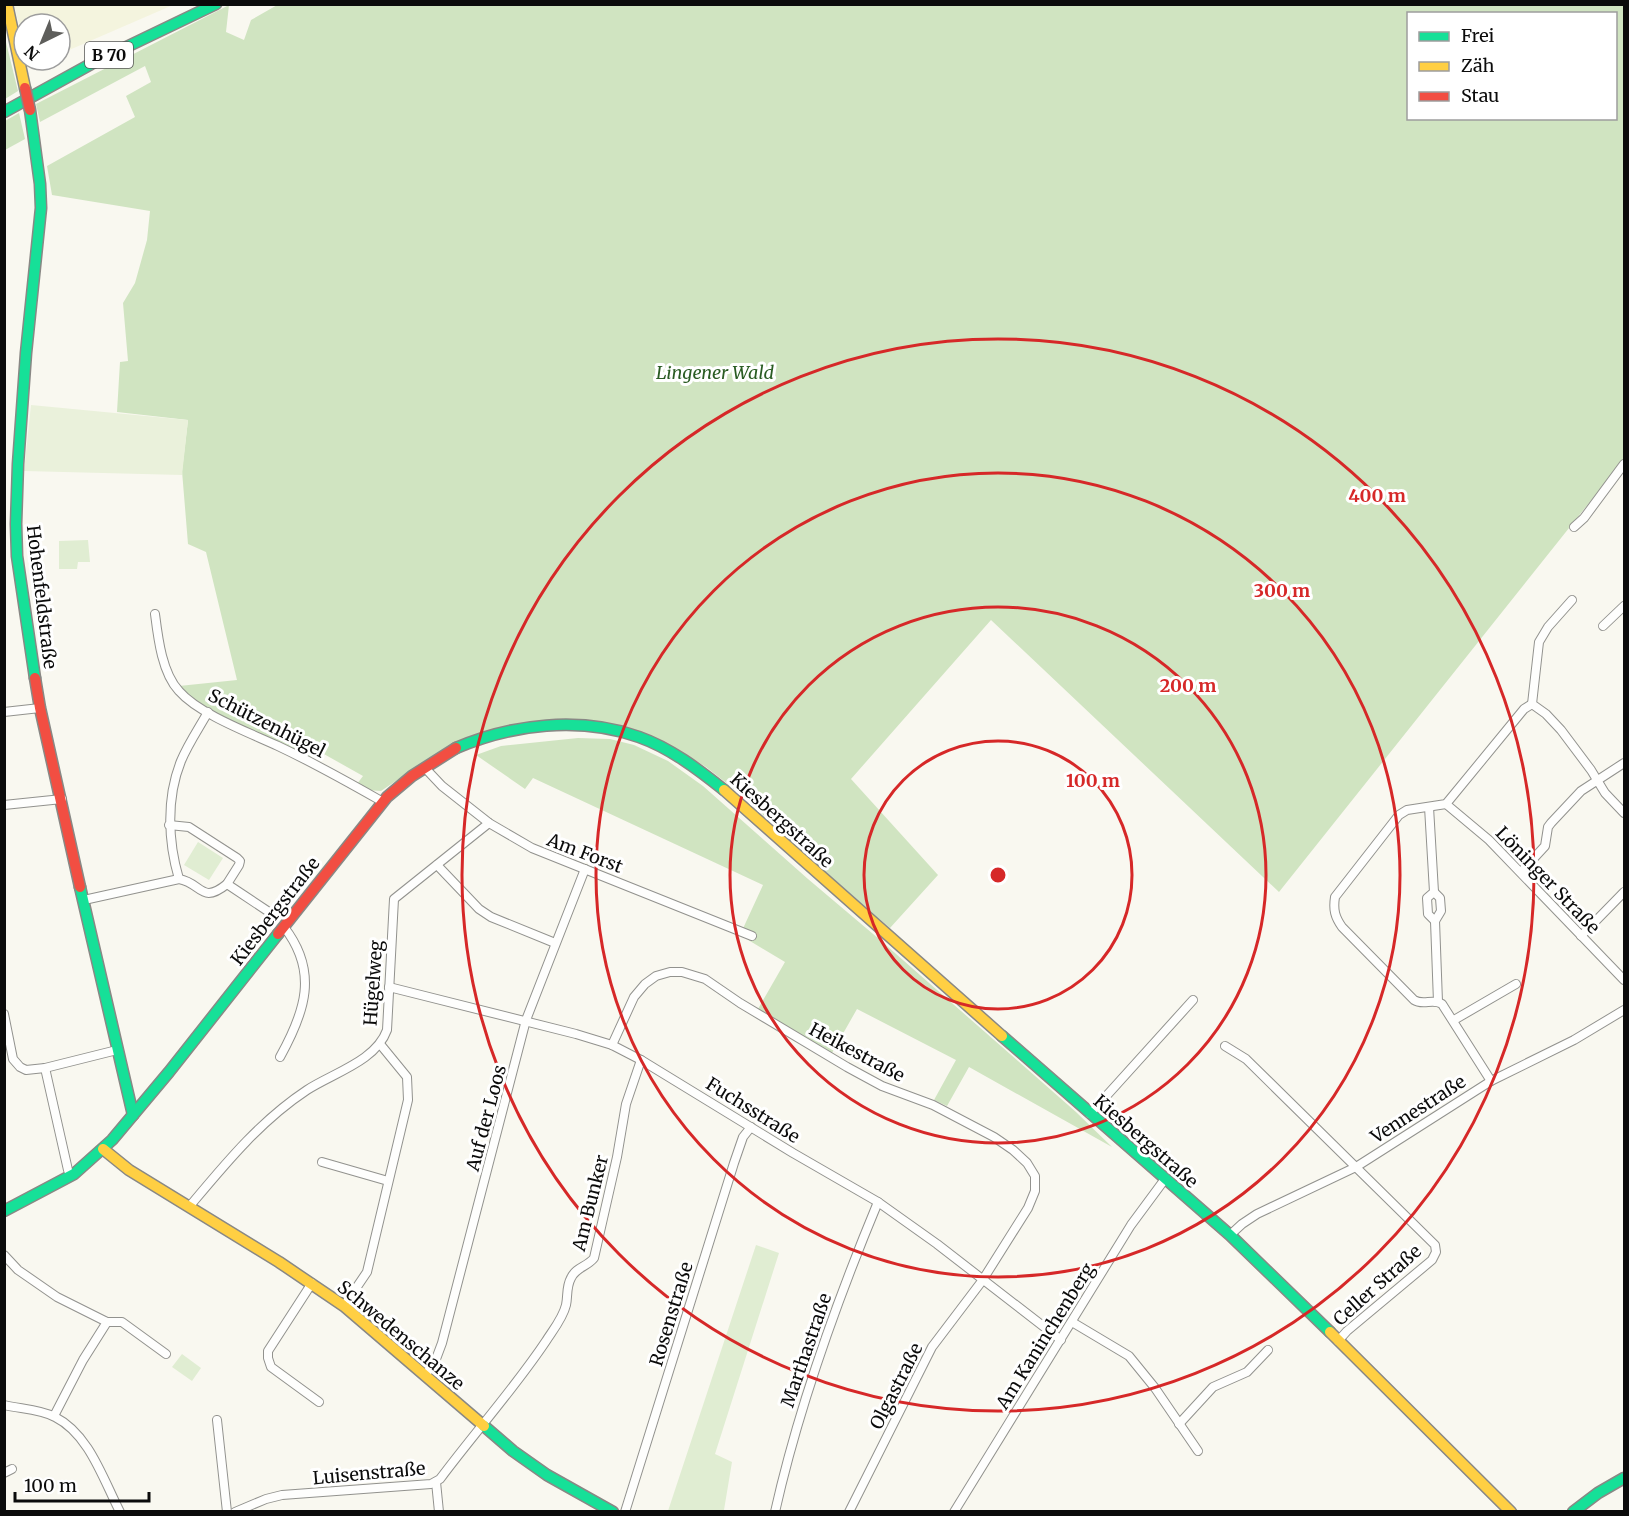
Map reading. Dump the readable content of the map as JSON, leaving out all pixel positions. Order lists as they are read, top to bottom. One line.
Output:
{"streets":{"street":["B 70","Hohenfeldstraße","Schützenhügel","Kiesbergstraße","Am Forst","Löninger Straße","Hügelweg","Heikestraße","Vennestraße","Fuchsstraße","Auf der Loos","Am Bunker","Celler Straße","Rosenstraße","Schwedenschanze","Am Kaninchenberg","Marthastraße","Olgastraße","Luisenstraße"]},"crossings":[["Hohenfeldstraße","Kiesbergstraße"],["Schützenhügel","Kiesbergstraße"],["Kiesbergstraße","Am Forst"],["Kiesbergstraße","Vennestraße"],["Kiesbergstraße","Celler Straße"],["Kiesbergstraße","Schwedenschanze"],["Kiesbergstraße","Am Kaninchenberg"],["Am Forst","Hügelweg"],["Am Forst","Auf der Loos"],["Hügelweg","Fuchsstraße"],["Hügelweg","Schwedenschanze"],["Heikestraße","Fuchsstraße"],["Heikestraße","Olgastraße"],["Vennestraße","Celler Straße"],["Fuchsstraße","Auf der Loos"],["Fuchsstraße","Am Bunker"],["Fuchsstraße","Rosenstraße"],["Fuchsstraße","Am Kaninchenberg"],["Fuchsstraße","Marthastraße"],["Fuchsstraße","Olgastraße"],["Auf der Loos","Schwedenschanze"],["Am Bunker","Schwedenschanze"],["Am Bunker","Luisenstraße"],["Schwedenschanze","Luisenstraße"]],"parks":["Lingener Wald"],"legend":["Frei","Zäh","Stau"],"scale_bar":"100 m","north":"bottom left","rings":["400 m","300 m","200 m","100 m"]}
